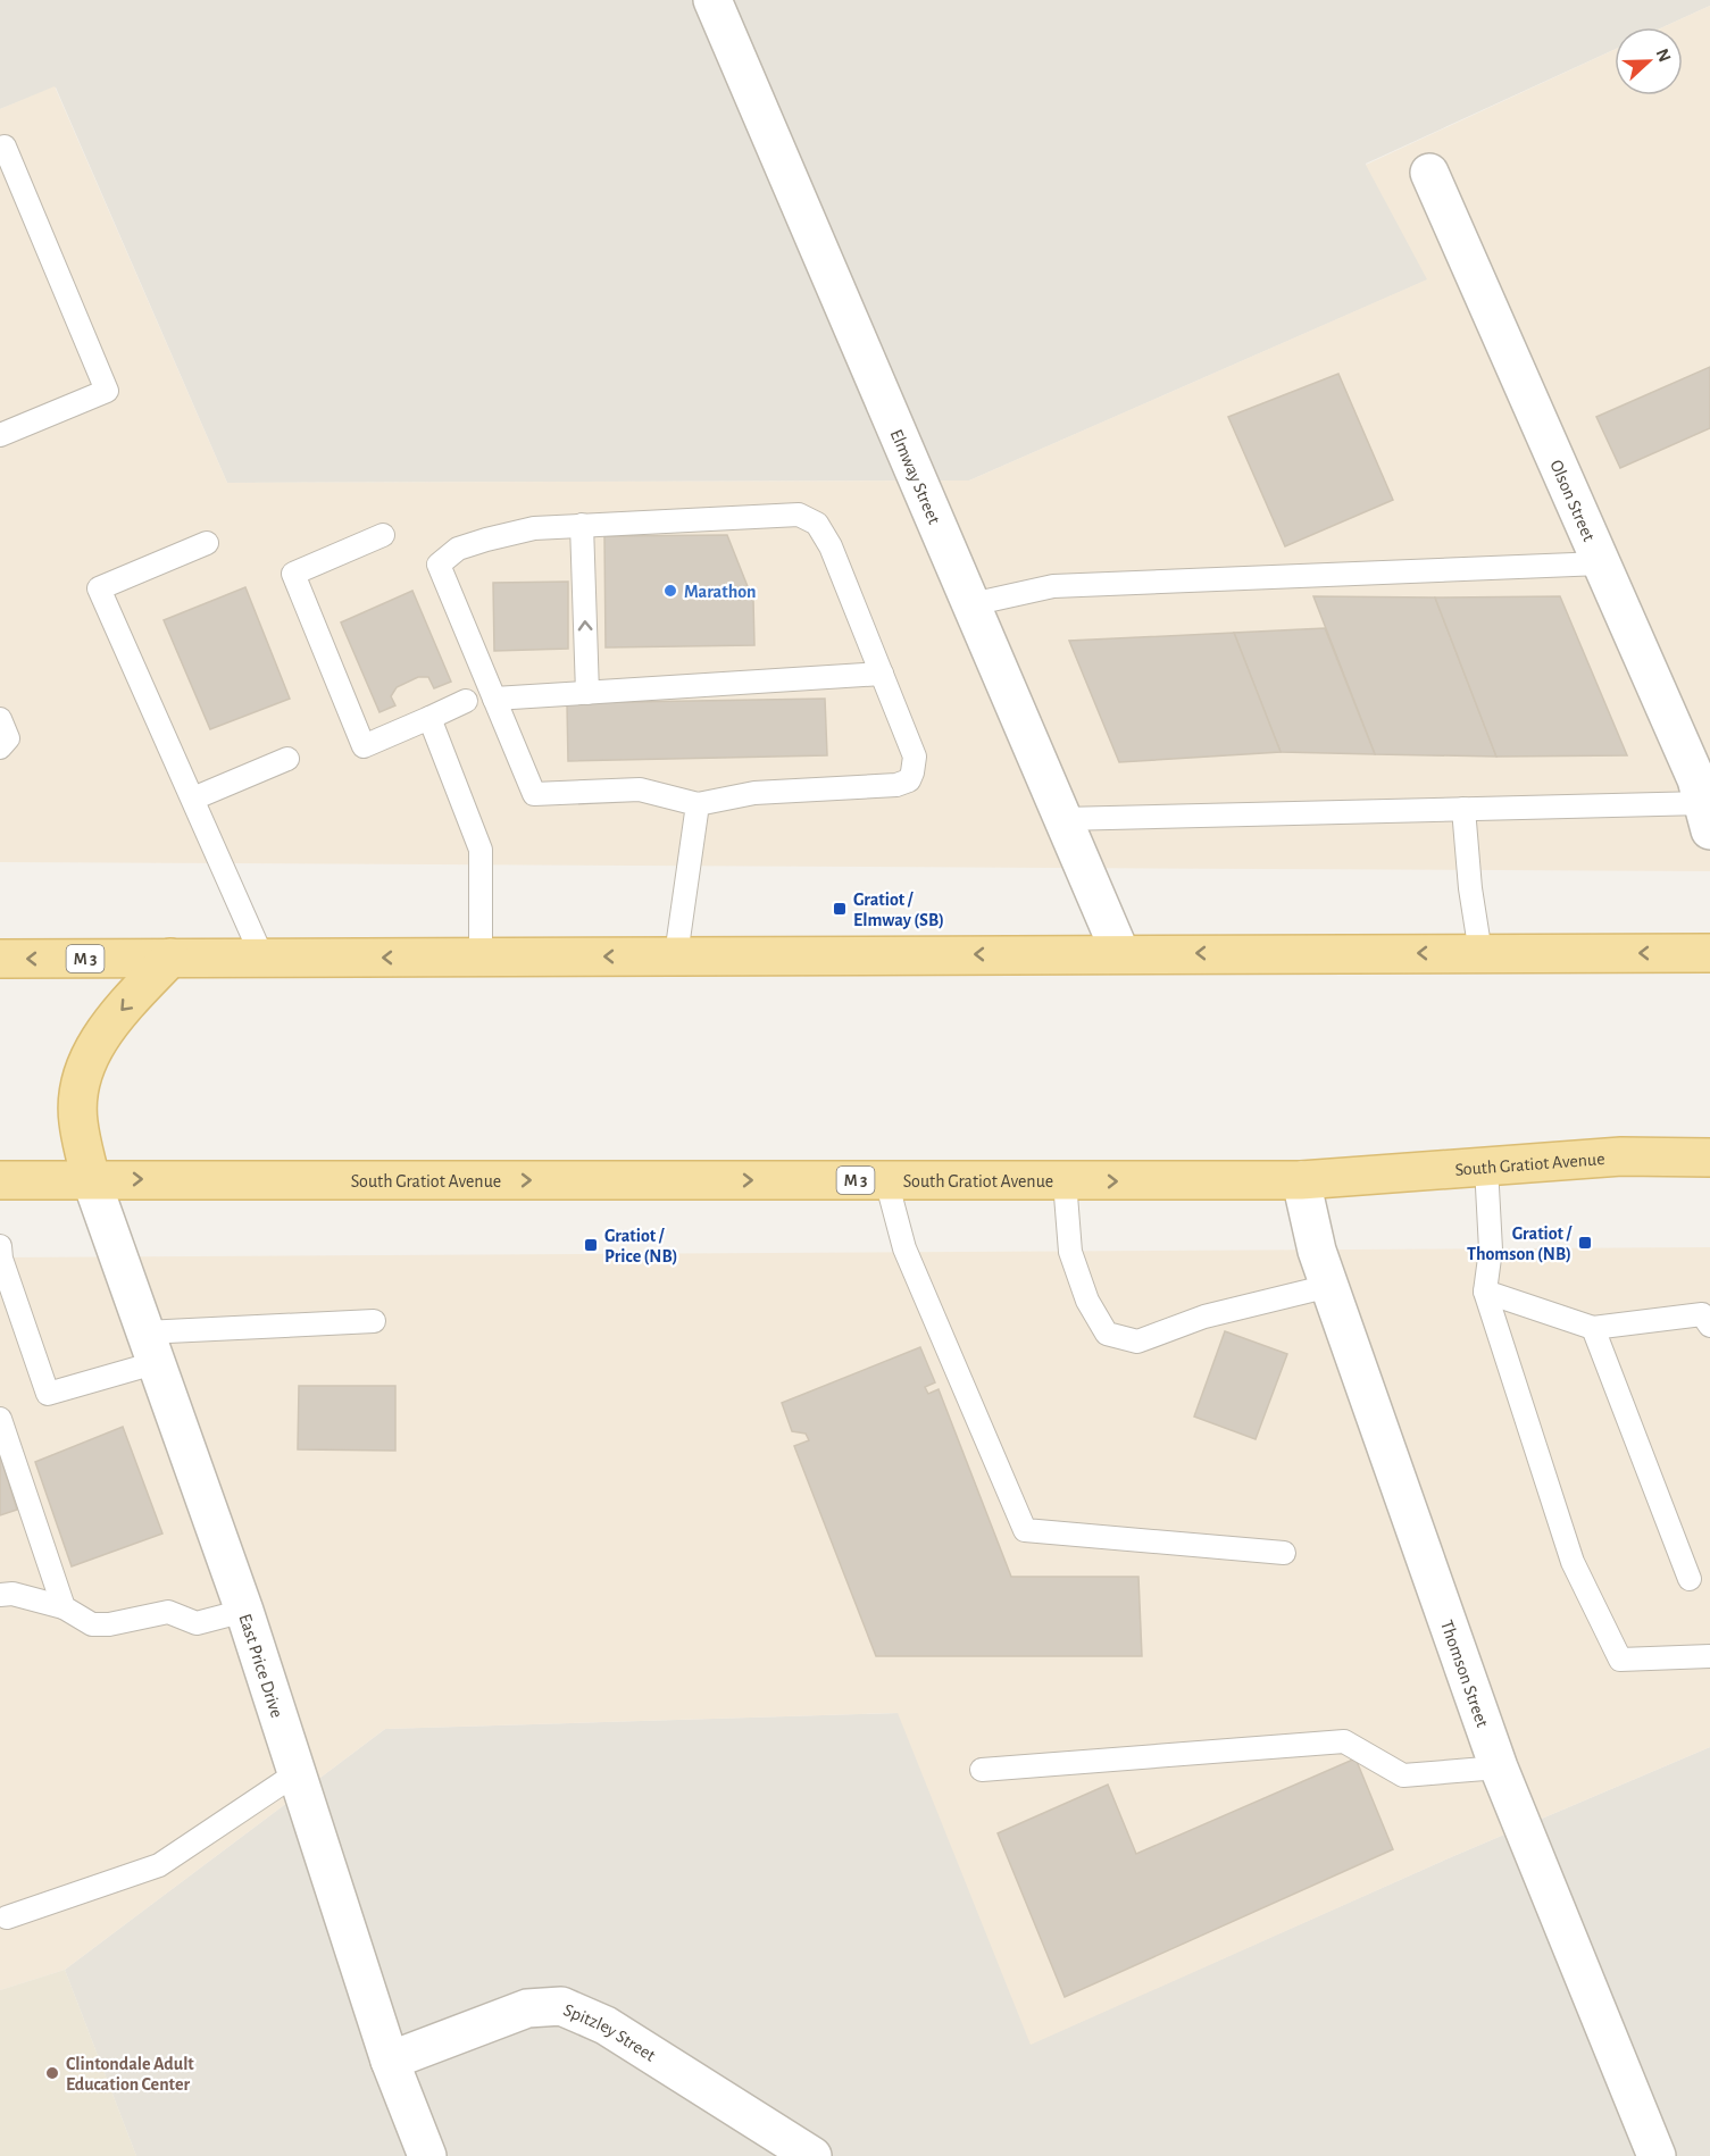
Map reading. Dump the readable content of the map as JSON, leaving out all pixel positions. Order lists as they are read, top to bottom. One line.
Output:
{"streets":{"main road":["M 3","South Gratiot Avenue"],"street":["Elmway Street","Olson Street","East Price Drive","Thomson Street","Spitzley Street"]},"crossings":[["Elmway Street","M 3"],["South Gratiot Avenue","East Price Drive"],["South Gratiot Avenue","Thomson Street"],["East Price Drive","Spitzley Street"]],"places":{"other":["Marathon","Clintondale Adult Education Center"],"transit":["Gratiot / Elmway (SB)","Gratiot / Thomson (NB)","Gratiot / Price (NB)"]},"north":"right"}
